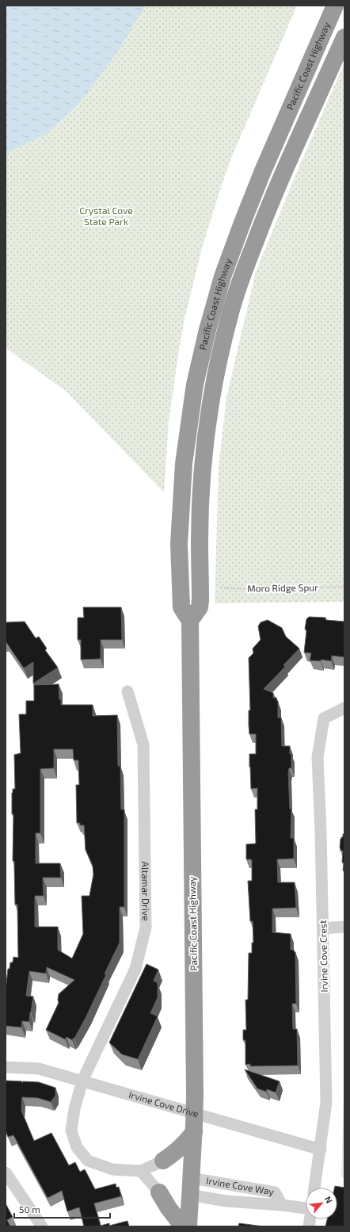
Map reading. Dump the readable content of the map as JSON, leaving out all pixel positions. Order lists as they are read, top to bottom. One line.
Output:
{"streets":{"highway":["Pacific Coast Highway"],"street":["Altamar Drive","Irvine Cove Crest","Irvine Cove Drive","Irvine Cove Way"],"path":["Moro Ridge Spur"]},"crossings":[["Pacific Coast Highway","Irvine Cove Way"],["Altamar Drive","Irvine Cove Drive"],["Irvine Cove Crest","Irvine Cove Drive"]],"parks":["Crystal Cove State Park"],"scale_bar":"50 m","north":"top right"}
